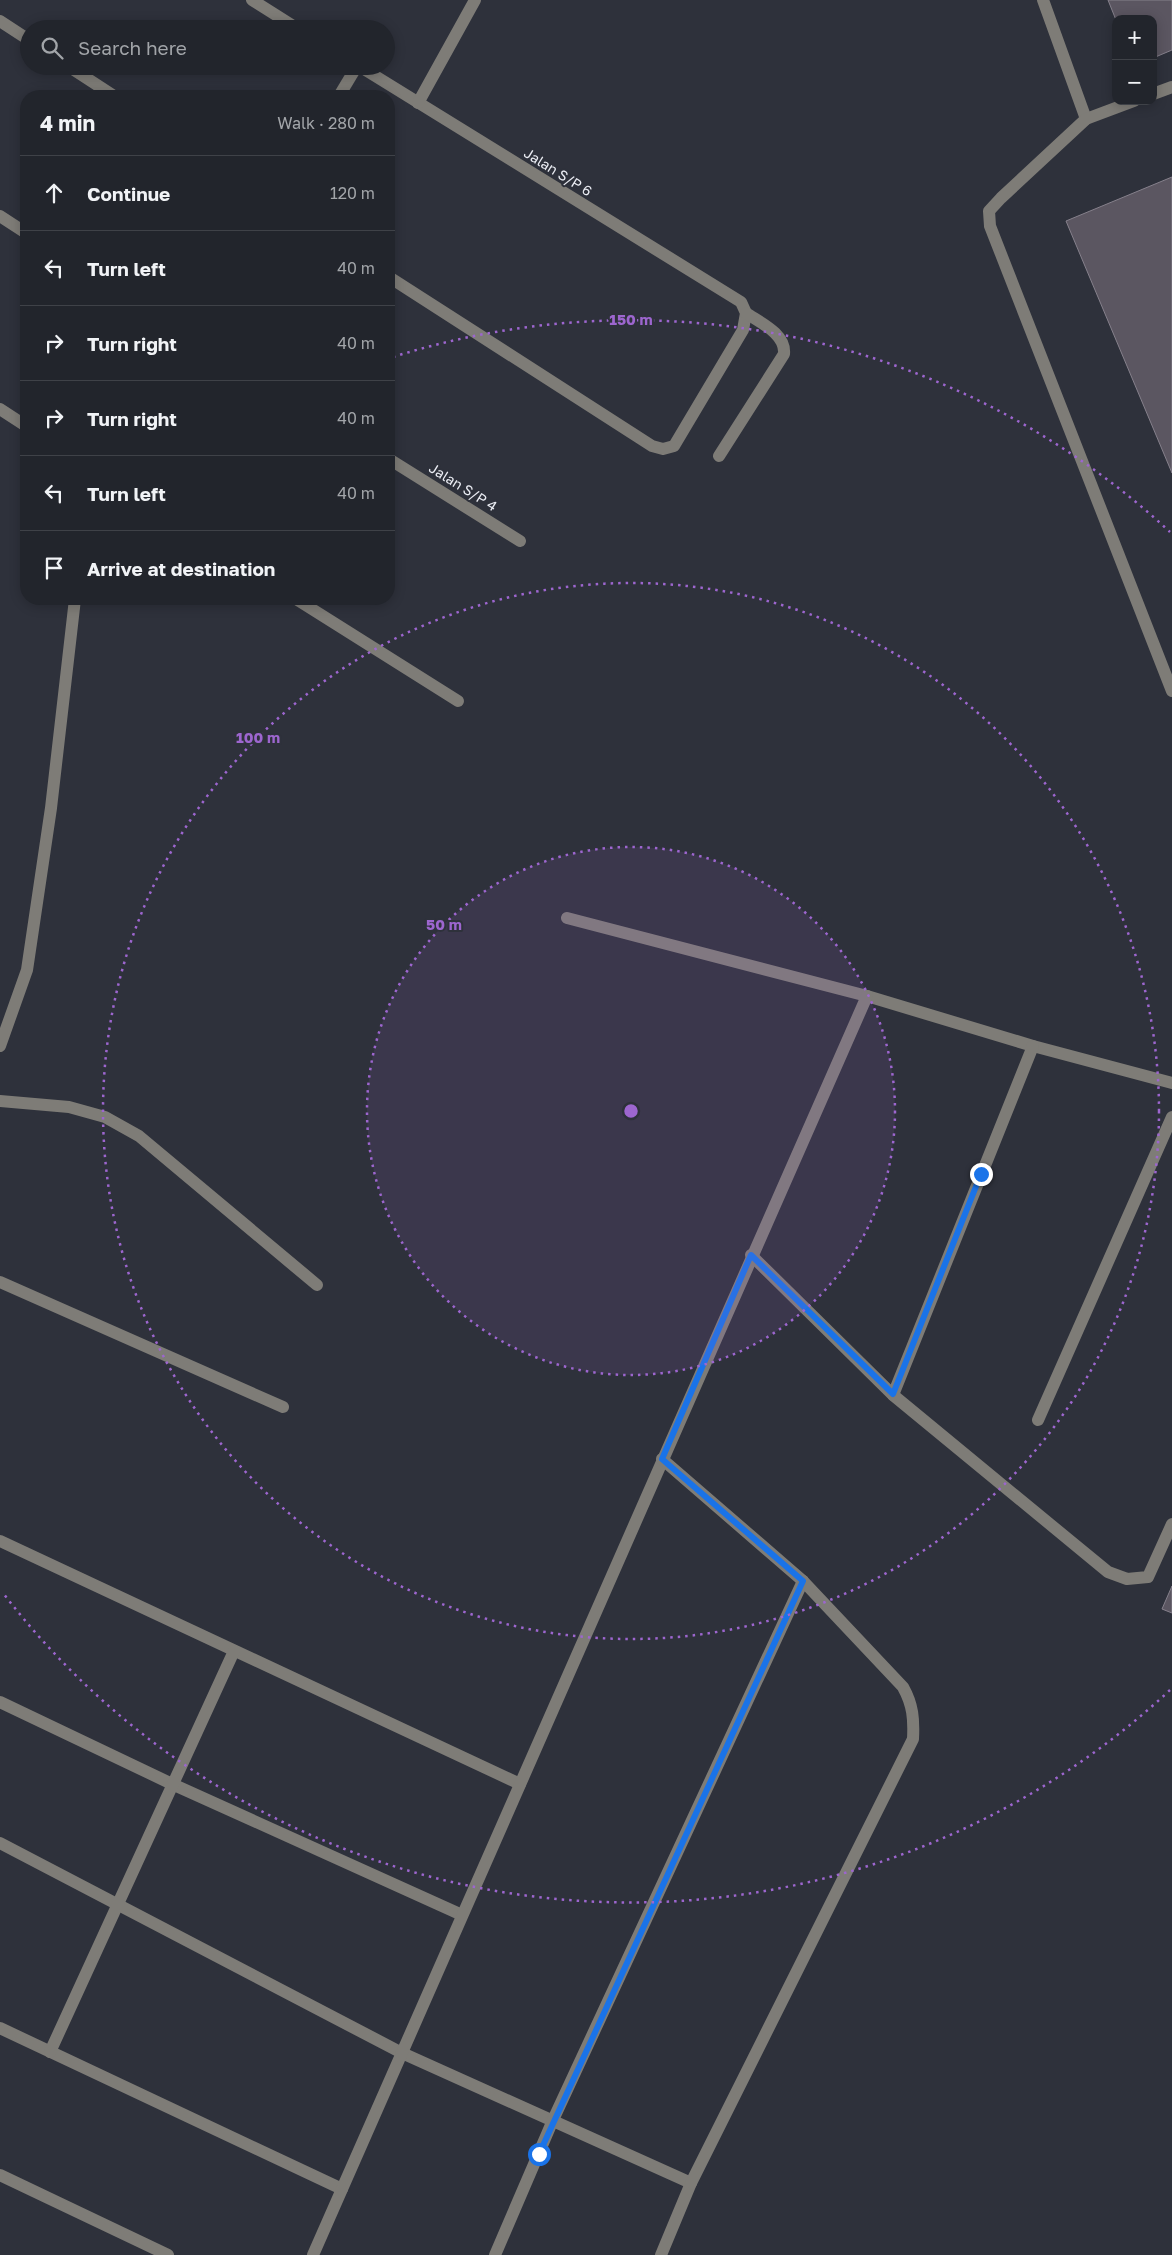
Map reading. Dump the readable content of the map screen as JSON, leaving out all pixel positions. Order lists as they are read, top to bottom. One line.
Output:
{"streets":{"street":["Jalan S/P 6","Jalan S/P 4"]},"page":{"map_buttons":["+","−"],"search":"Search here","heading":["4 min","Walk · 280 m"],"list":[["Continue","120 m"],["Turn left","40 m"],["Turn right","40 m"],["Turn right","40 m"],["Turn left","40 m"],"Arrive at destination"]},"rings":["150 m","100 m","50 m"]}
